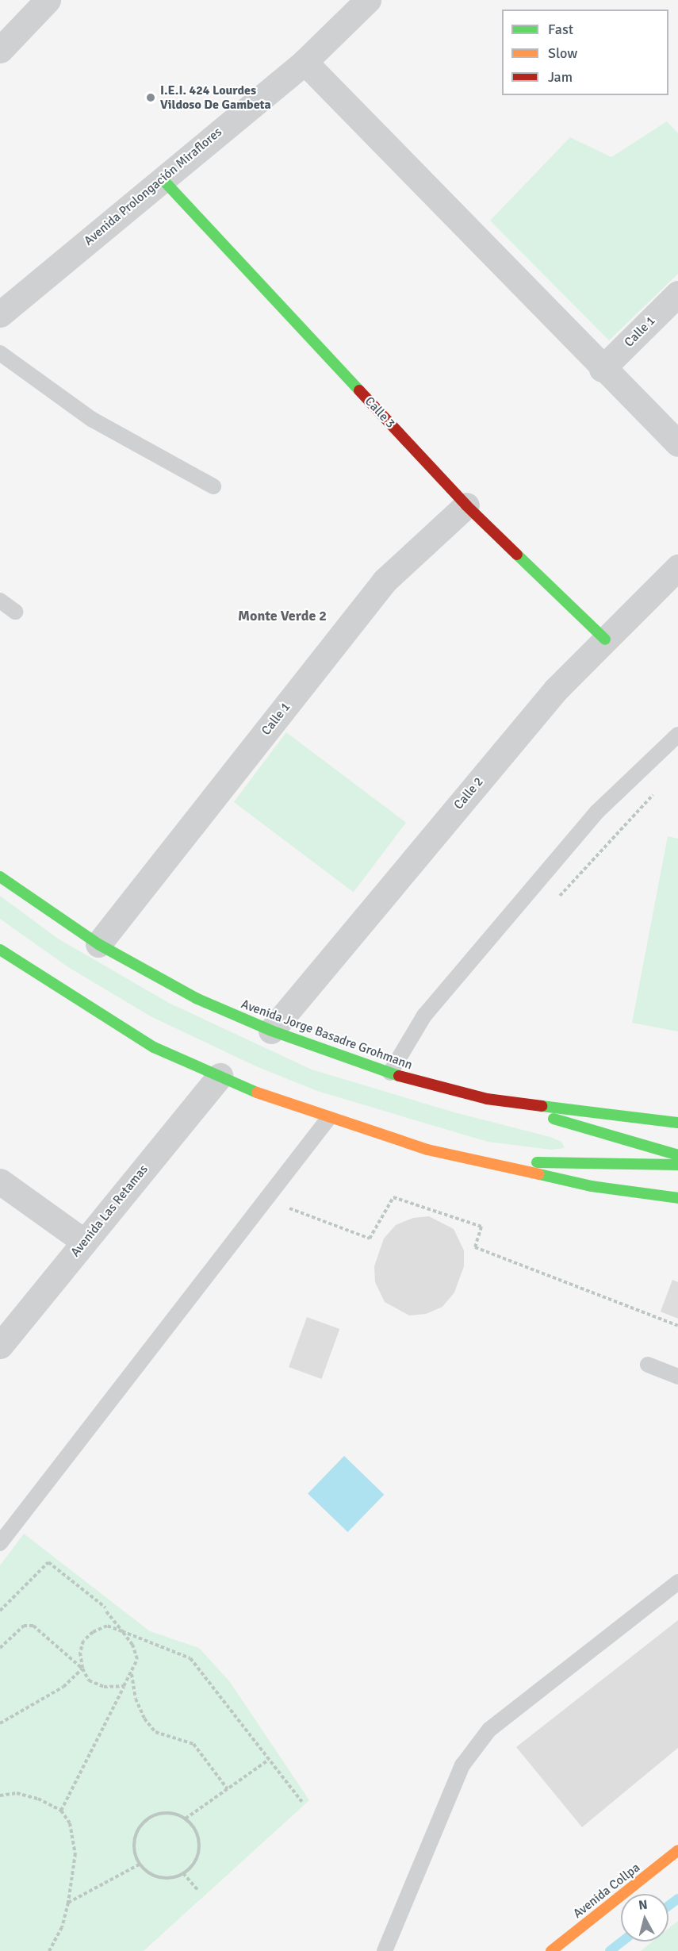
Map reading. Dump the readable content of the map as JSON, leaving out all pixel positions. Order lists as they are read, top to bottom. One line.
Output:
{"streets":{"main road":["Calle 3","Avenida Jorge Basadre Grohmann","Avenida Collpa"],"street":["Avenida Prolongación Miraflores","Calle 1","Calle 2","Avenida Las Retamas"]},"crossings":[["Avenida Prolongación Miraflores","Calle 3"],["Calle 1","Calle 3"],["Calle 1","Avenida Jorge Basadre Grohmann"],["Calle 3","Calle 2"],["Calle 2","Avenida Jorge Basadre Grohmann"]],"districts":["Monte Verde 2"],"places":["I.E.I. 424 Lourdes Vildoso De Gambeta"],"legend":["Fast","Slow","Jam"],"north":"top"}
